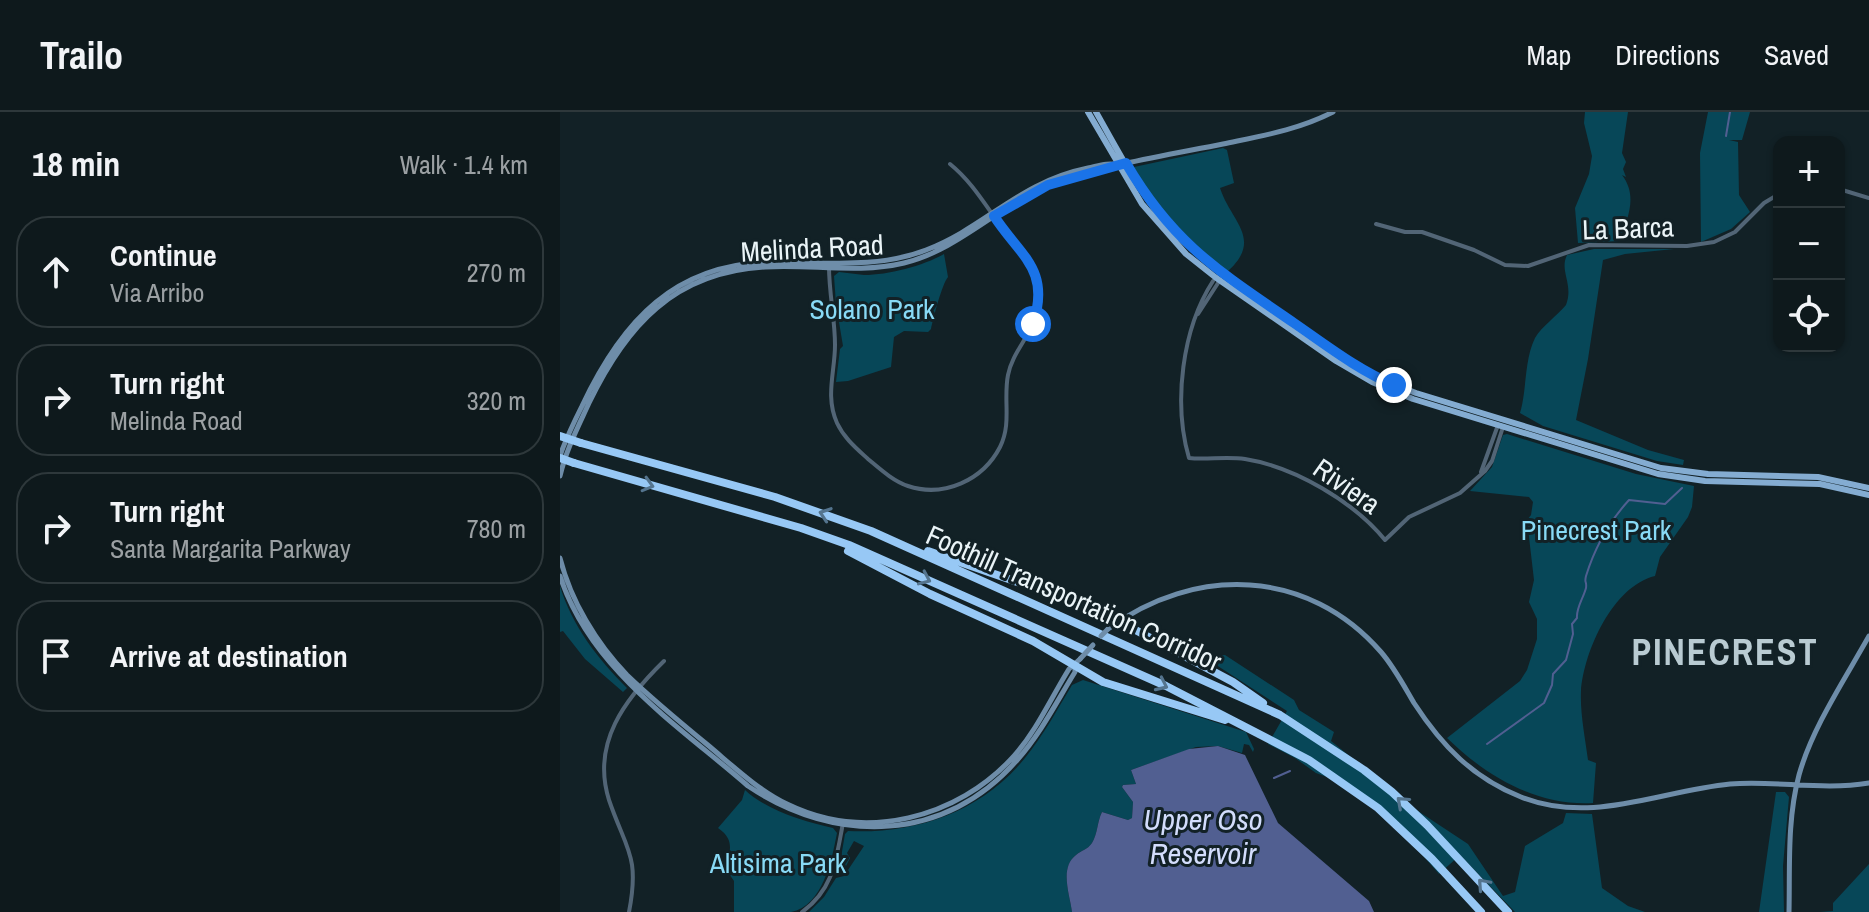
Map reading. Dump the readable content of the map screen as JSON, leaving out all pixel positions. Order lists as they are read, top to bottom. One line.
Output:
{"streets":{"highway":["Foothill Transportation Corridor"],"main road":["Melinda Road"],"street":["La Barca","Riviera"]},"crossings":[["Melinda Road","Foothill Transportation Corridor"]],"districts":["PINECREST"],"water":["Upper Oso Reservoir"],"parks":["Solano Park","Pinecrest Park","Altisima Park"],"page":{"header":"Trailo","nav":["Map","Directions","Saved"],"heading":["18 min","Walk · 1.4 km"],"map_buttons":["+","−"],"list":[["Continue","Via Arribo","270 m"],["Turn right","Melinda Road","320 m"],["Turn right","Santa Margarita Parkway","780 m"],"Arrive at destination"]}}
